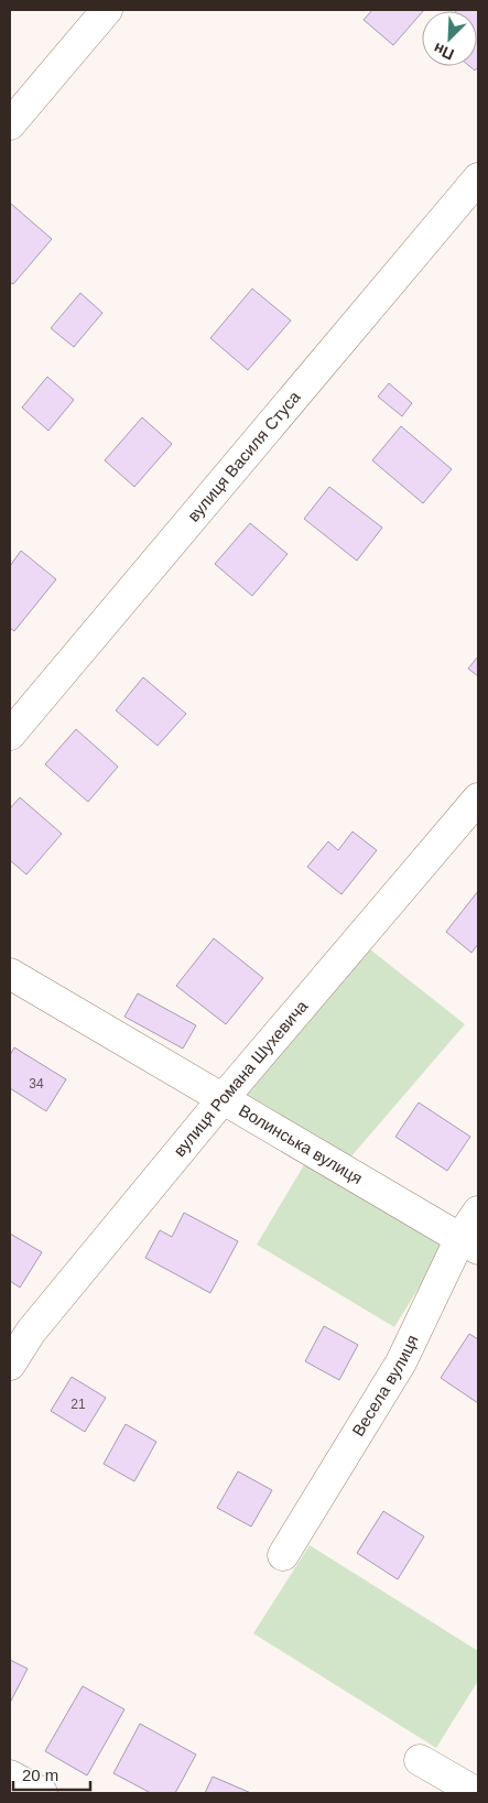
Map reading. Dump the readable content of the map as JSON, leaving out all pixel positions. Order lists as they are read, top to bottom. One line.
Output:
{"streets":{"street":["вулиця Василя Стуса","вулиця Романа Шухевича","Волинська вулиця","Весела вулиця"]},"crossings":[["вулиця Романа Шухевича","Волинська вулиця"],["Волинська вулиця","Весела вулиця"]],"house_numbers":["34","21"],"scale_bar":"20 m","north":"bottom left"}
